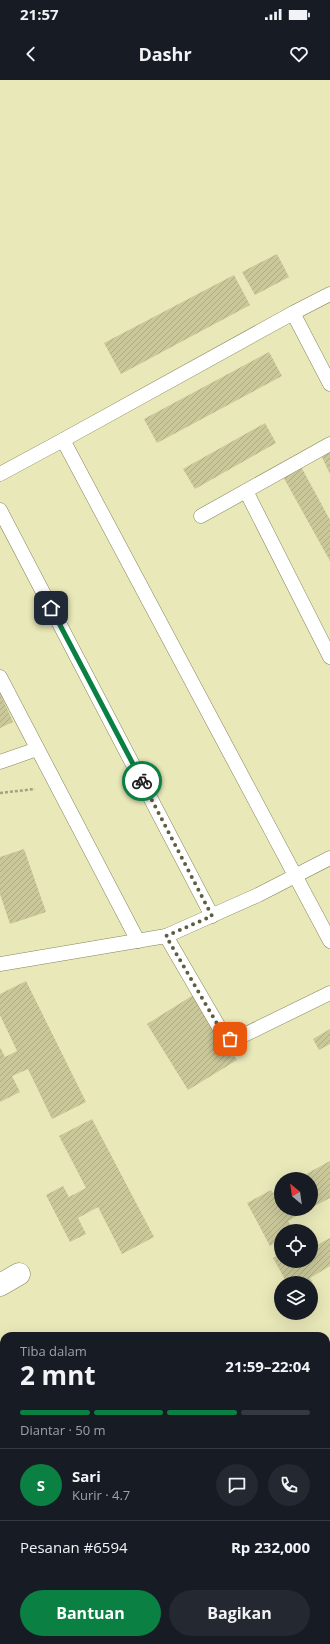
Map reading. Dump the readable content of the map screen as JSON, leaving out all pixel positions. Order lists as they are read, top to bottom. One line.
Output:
{"north":"top left","page":{"status":"21:57","header":"Dashr","heading":["2 mnt","Tiba dalam","21:59–22:04"],"panel":["Sari","Kurir · 4.7","Pesanan #6594","Rp 232,000"],"bar":"Diantar · 50 m","round":"S","buttons":["Bantuan","Bagikan"]}}
